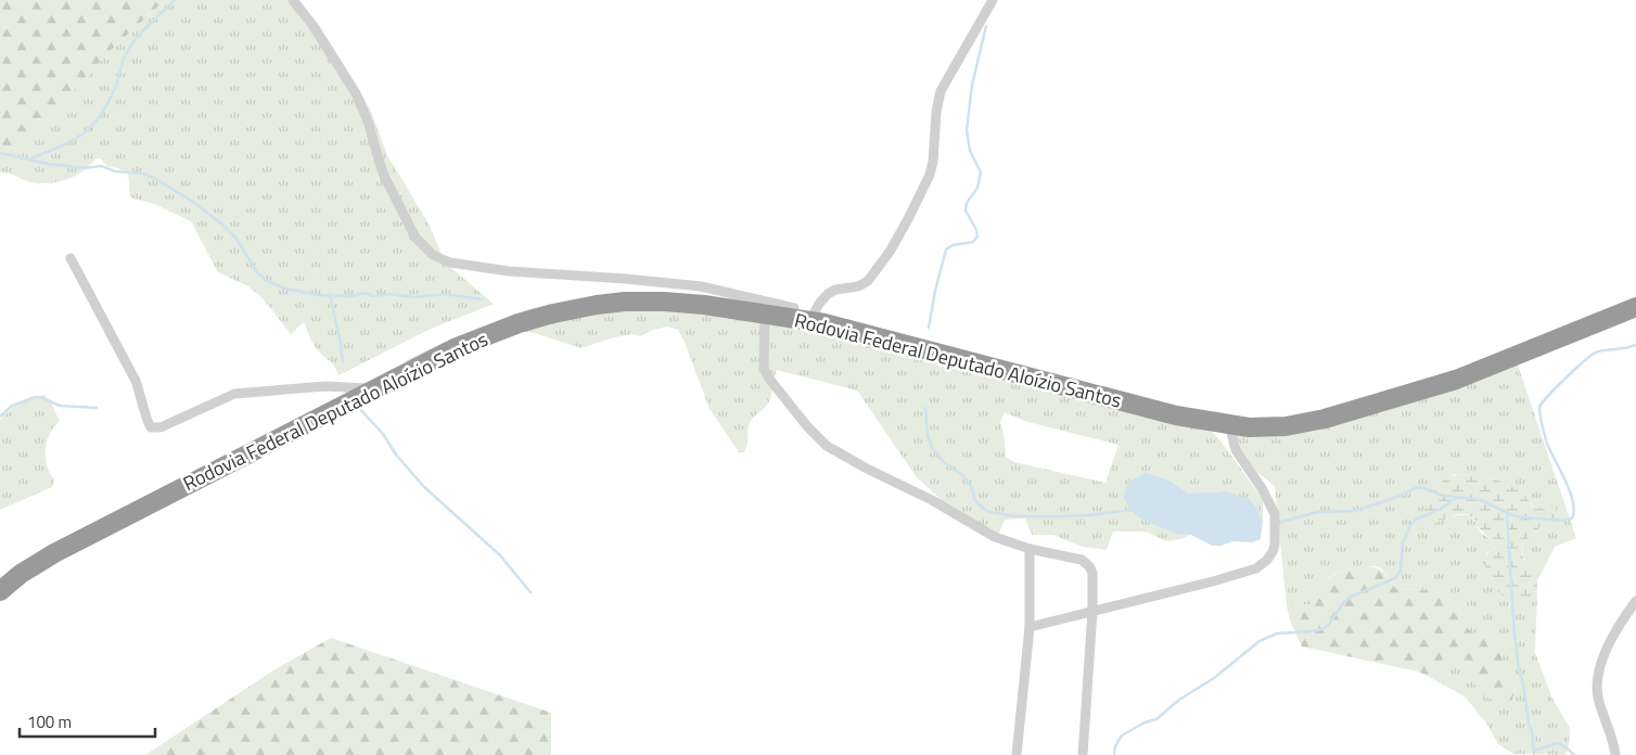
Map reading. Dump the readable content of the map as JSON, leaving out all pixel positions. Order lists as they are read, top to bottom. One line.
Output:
{"streets":{"highway":["Rodovia Federal Deputado Aloízio Santos"]},"scale_bar":"100 m"}
